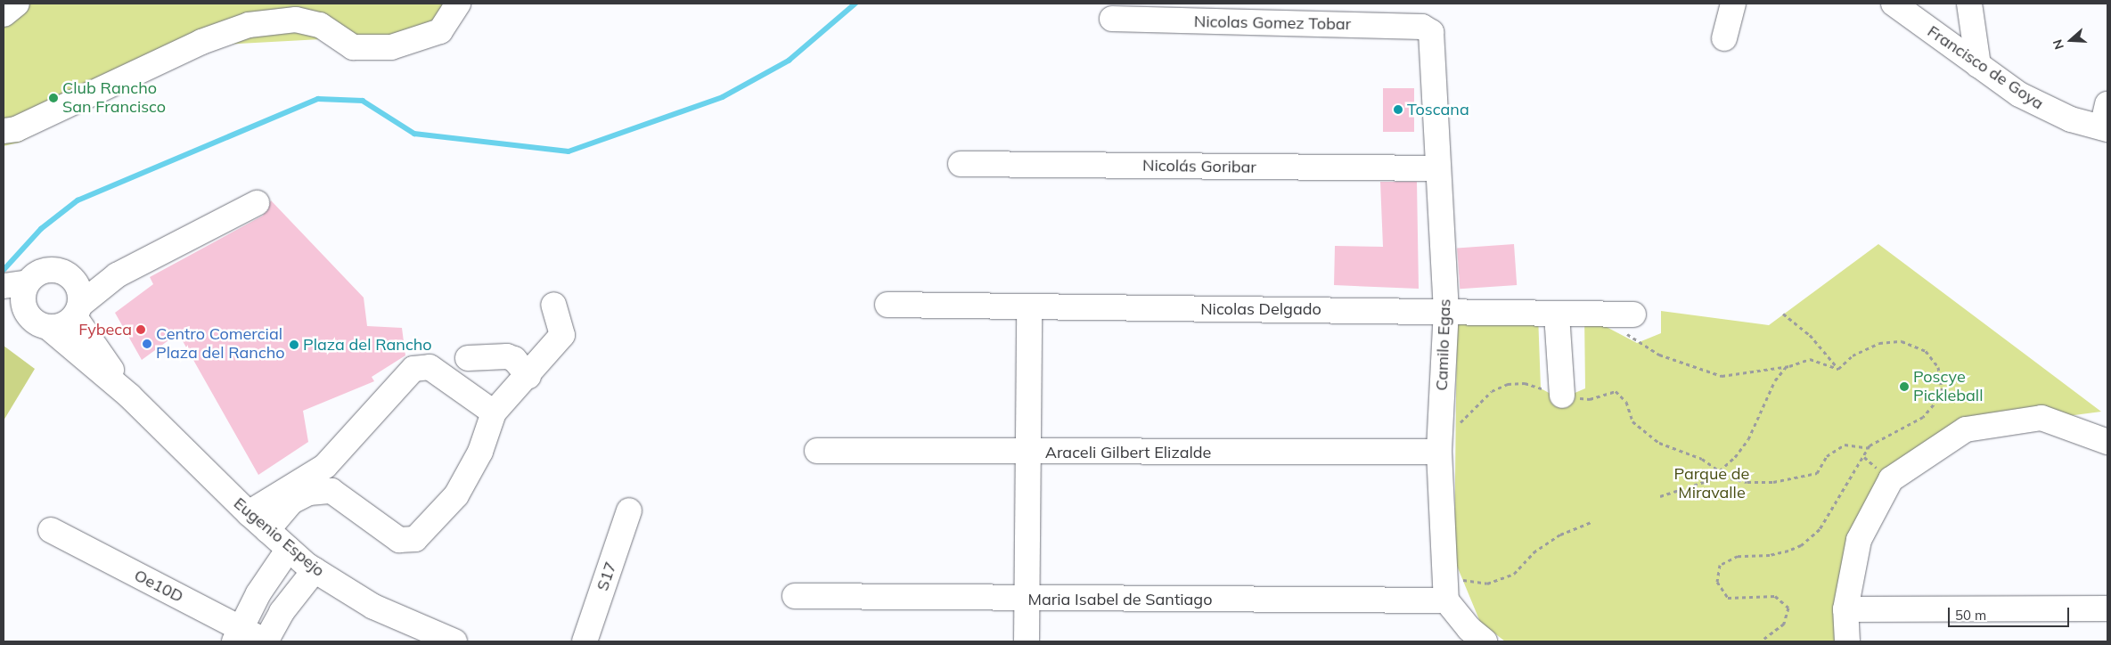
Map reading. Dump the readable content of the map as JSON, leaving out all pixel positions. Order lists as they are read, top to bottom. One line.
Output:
{"streets":{"street":["Nicolas Gomez Tobar","Francisco de Goya","Nicolás Goribar","Nicolas Delgado","Camilo Egas","Araceli Gilbert Elizalde","Eugenio Espejo","S17","Oe10D","Maria Isabel de Santiago"]},"crossings":[["Nicolas Gomez Tobar","Camilo Egas"],["Nicolás Goribar","Camilo Egas"],["Nicolas Delgado","Camilo Egas"],["Camilo Egas","Araceli Gilbert Elizalde"],["Camilo Egas","Maria Isabel de Santiago"]],"parks":["Parque de Miravalle"],"places":["Club Rancho San Francisco","Toscana","Fybeca","Centro Comercial Plaza del Rancho","Plaza del Rancho","Poscye Pickleball"],"scale_bar":"50 m","north":"left"}
